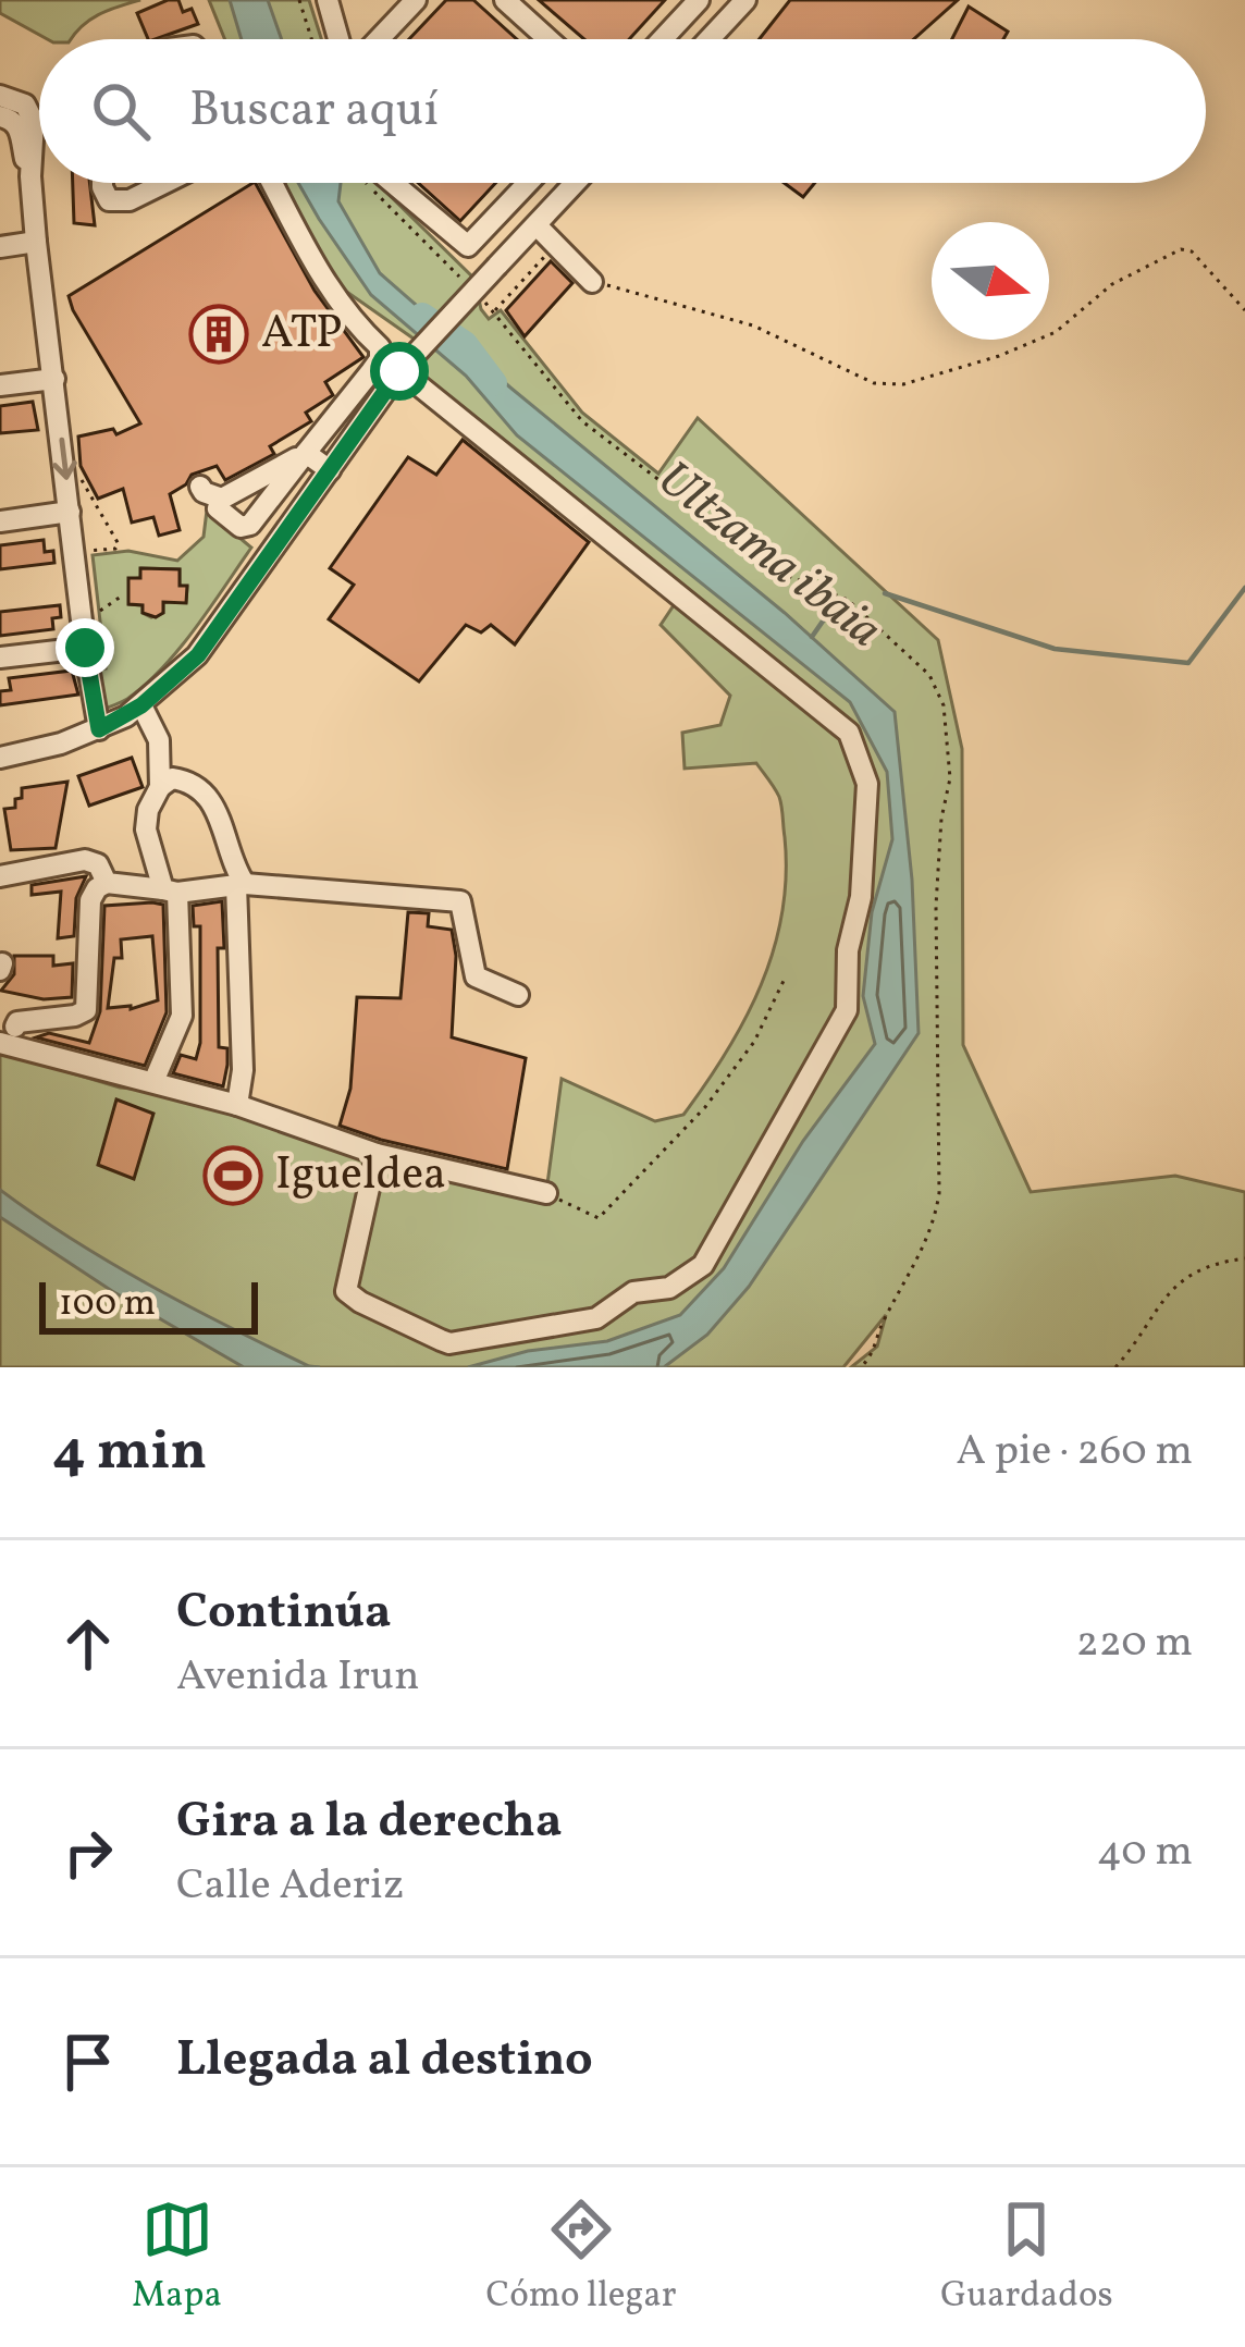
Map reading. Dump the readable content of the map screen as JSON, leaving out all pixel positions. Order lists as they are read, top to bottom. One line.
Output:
{"water":["Ultzama ibaia"],"places":{"building":["ATP"],"sports":["Igueldea"]},"scale_bar":"100 m","north":"right","page":{"search":"Buscar aquí","scale":"100 m","heading":["4 min","A pie · 260 m"],"list":[["Continúa","Avenida Irun","220 m"],["Gira a la derecha","Calle Aderiz","40 m"],"Llegada al destino"],"nav":["Mapa","Cómo llegar","Guardados"]}}
